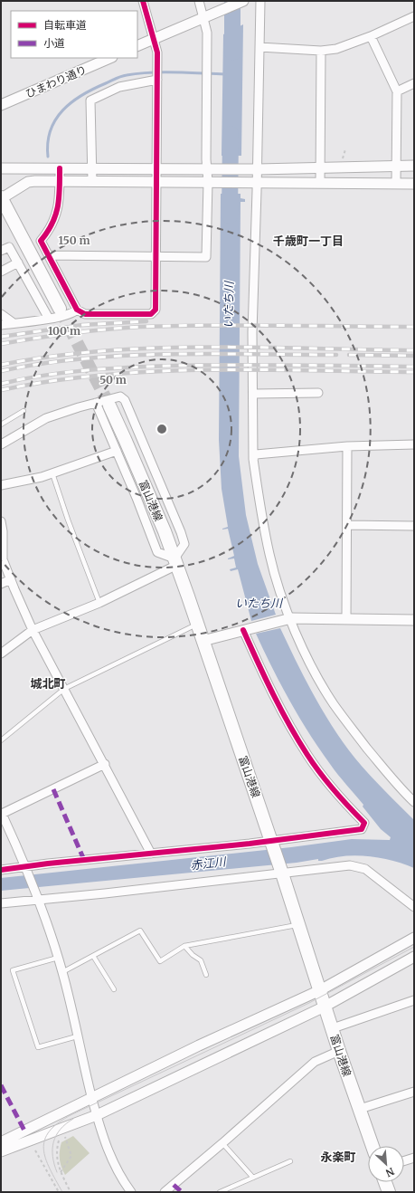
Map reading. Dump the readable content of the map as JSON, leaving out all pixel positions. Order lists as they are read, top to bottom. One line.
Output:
{"streets":{"main road":["富山港線"],"street":["ひまわり通り"]},"districts":["千歳町一丁目","城北町","永楽町"],"water":["いたち川","赤江川"],"legend":["自転車道","小道"],"north":"bottom right","rings":["150 m","100 m","50 m"]}
